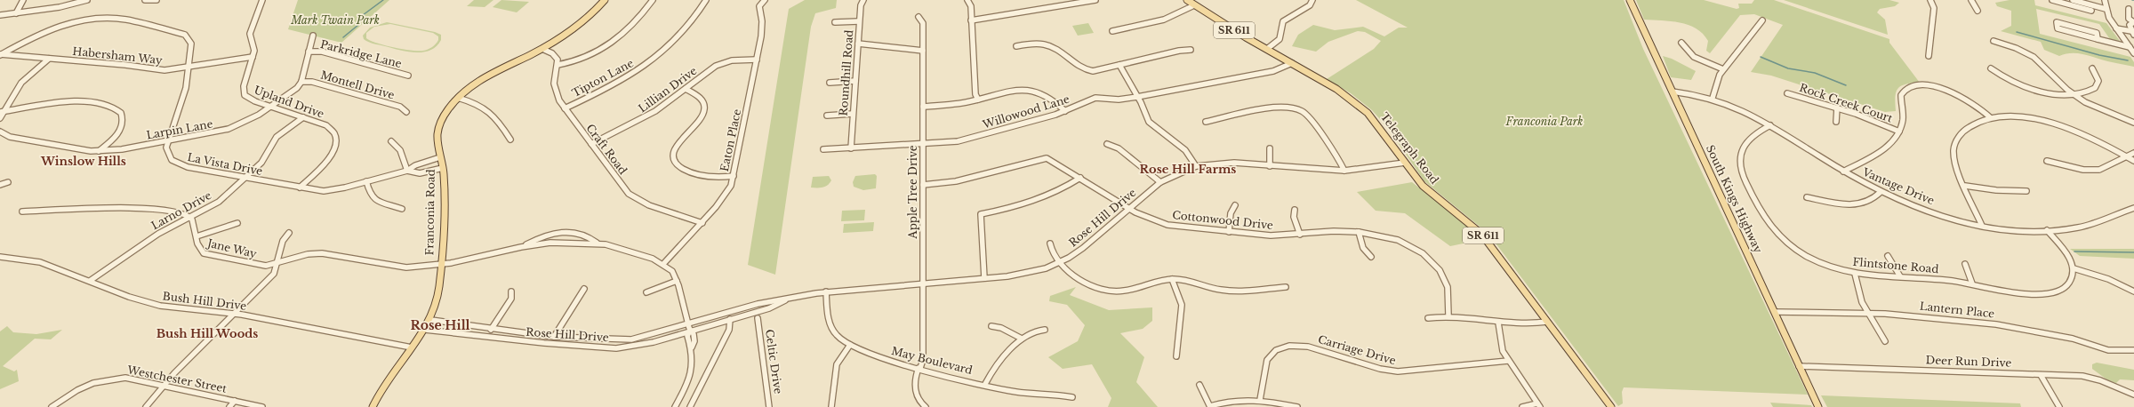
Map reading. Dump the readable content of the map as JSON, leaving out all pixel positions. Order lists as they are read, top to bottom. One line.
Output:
{"streets":{"main road":["SR 611","Telegraph Road","South Kings Highway","Franconia Road"],"street":["Parkridge Lane","Habersham Way","Roundhill Road","Tipton Lane","Montell Drive","Lillian Drive","Upland Drive","Rock Creek Court","Willowood Lane","Larpin Lane","Eaton Place","Craft Road","La Vista Drive","Vantage Drive","Apple Tree Drive","Larno Drive","Rose Hill Drive","Cottonwood Drive","Jane Way","Flintstone Road","Bush Hill Drive","Lantern Place","Carriage Drive","May Boulevard","Celtic Drive","Deer Run Drive","Westchester Street"]},"crossings":[["Habersham Way","Upland Drive"],["Roundhill Road","Willowood Lane"],["Tipton Lane","Craft Road"],["Montell Drive","Larpin Lane"],["Lillian Drive","Eaton Place"],["Lillian Drive","Craft Road"],["Upland Drive","Larpin Lane"],["Upland Drive","La Vista Drive"],["Upland Drive","Larno Drive"],["Willowood Lane","Telegraph Road"],["Willowood Lane","Apple Tree Drive"],["Larpin Lane","La Vista Drive"],["Eaton Place","Craft Road"],["Telegraph Road","Rose Hill Drive"],["La Vista Drive","Larno Drive"],["La Vista Drive","Franconia Road"],["Vantage Drive","South Kings Highway"],["Vantage Drive","Flintstone Road"],["Apple Tree Drive","Rose Hill Drive"],["Apple Tree Drive","Cottonwood Drive"],["Apple Tree Drive","May Boulevard"],["South Kings Highway","Lantern Place"],["South Kings Highway","Deer Run Drive"],["Larno Drive","Jane Way"],["Larno Drive","Bush Hill Drive"],["Franconia Road","Rose Hill Drive"],["Franconia Road","Jane Way"],["Franconia Road","Bush Hill Drive"],["Rose Hill Drive","Cottonwood Drive"],["Rose Hill Drive","May Boulevard"]],"districts":["Winslow Hills","Rose Hill Farms","Rose Hill","Bush Hill Woods"],"parks":["Mark Twain Park","Franconia Park"]}
